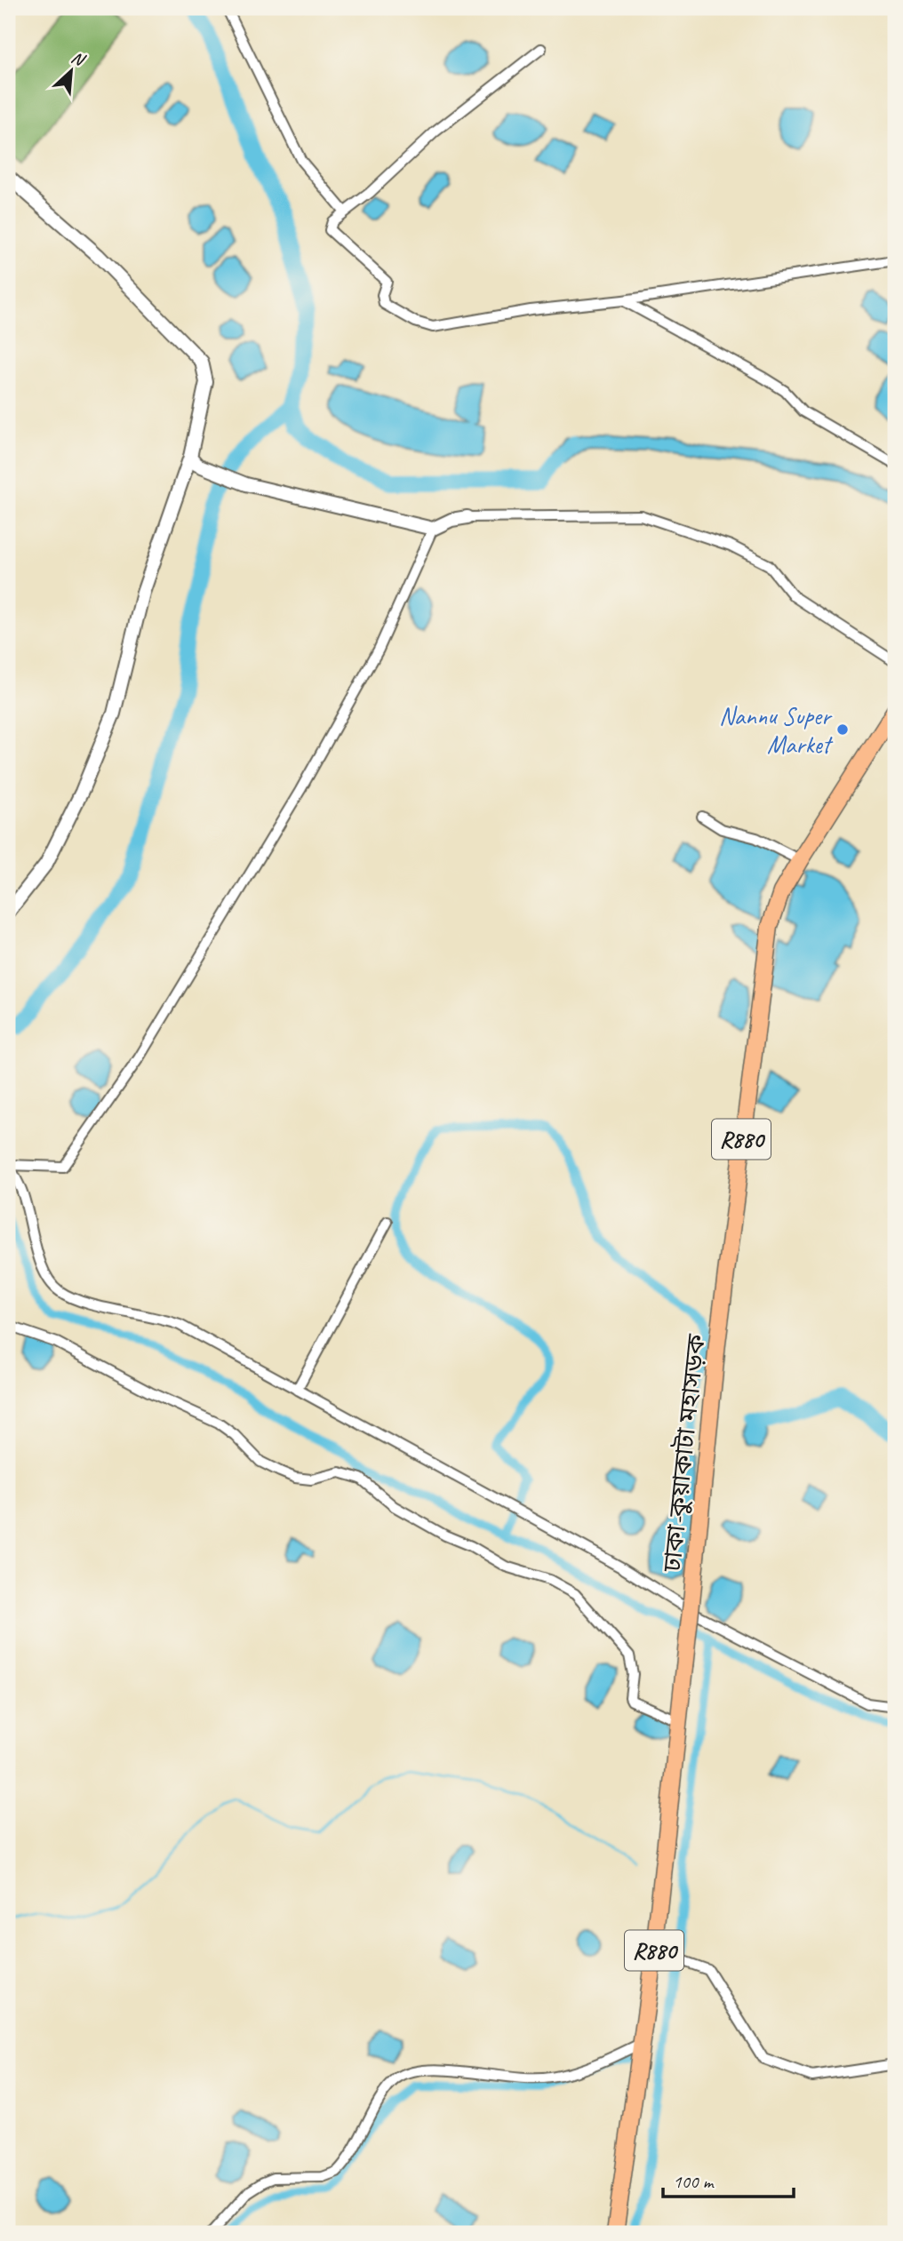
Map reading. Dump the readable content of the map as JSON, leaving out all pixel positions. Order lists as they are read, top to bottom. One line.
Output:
{"streets":{"main road":["R880","ঢাকা-কুয়াকাটা মহাসড়ক"]},"places":["Nannu Super Market"],"scale_bar":"100 m","north":"top right"}
